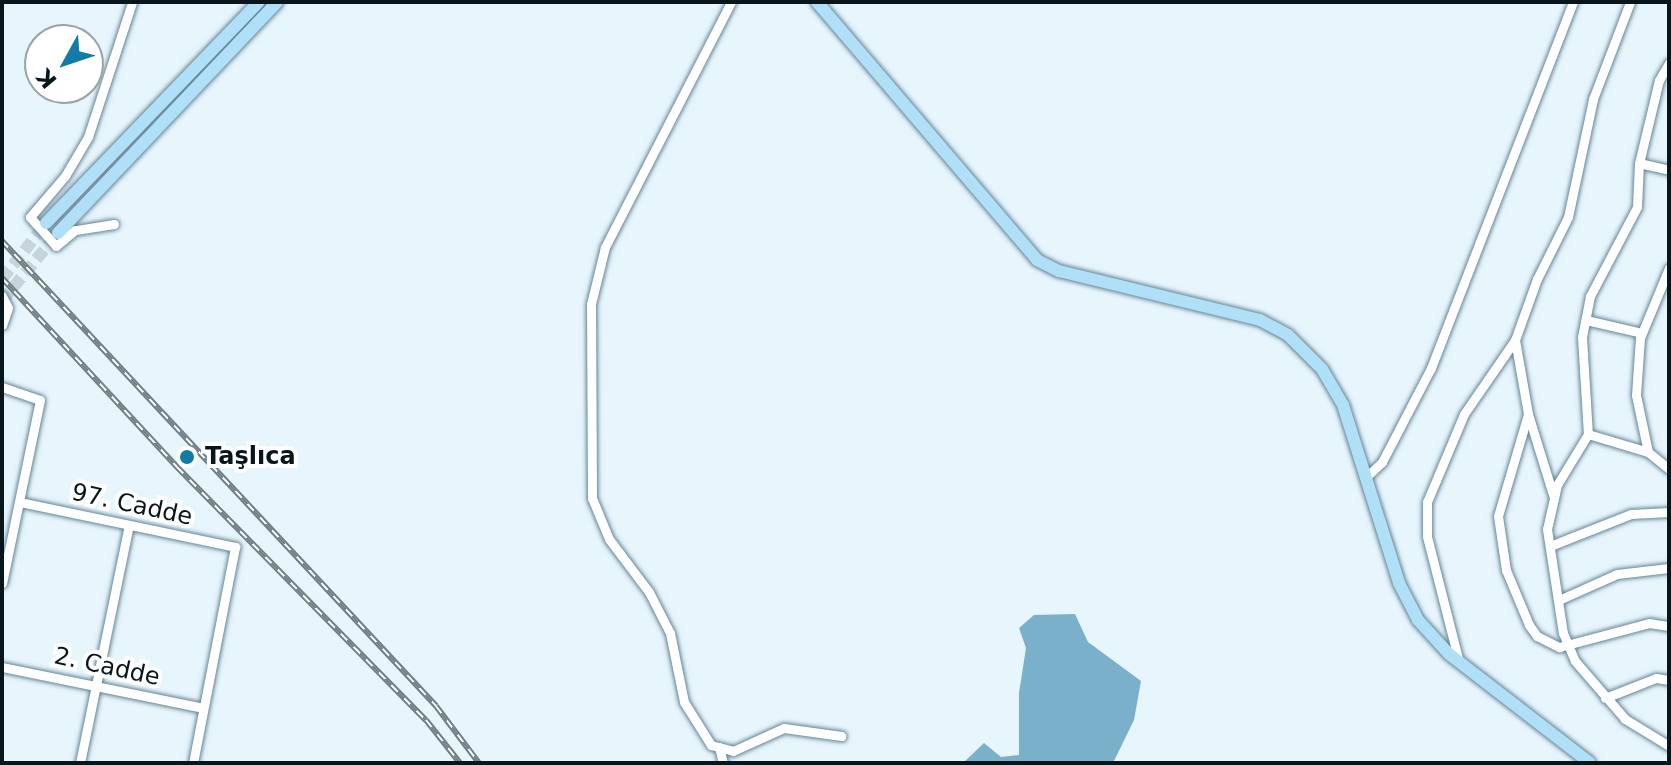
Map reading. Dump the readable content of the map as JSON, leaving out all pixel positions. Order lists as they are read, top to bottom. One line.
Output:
{"streets":{"street":["97. Cadde","2. Cadde"]},"crossings":[["97. Cadde","2. Cadde"]],"places":["Taşlıca"],"north":"bottom left"}
